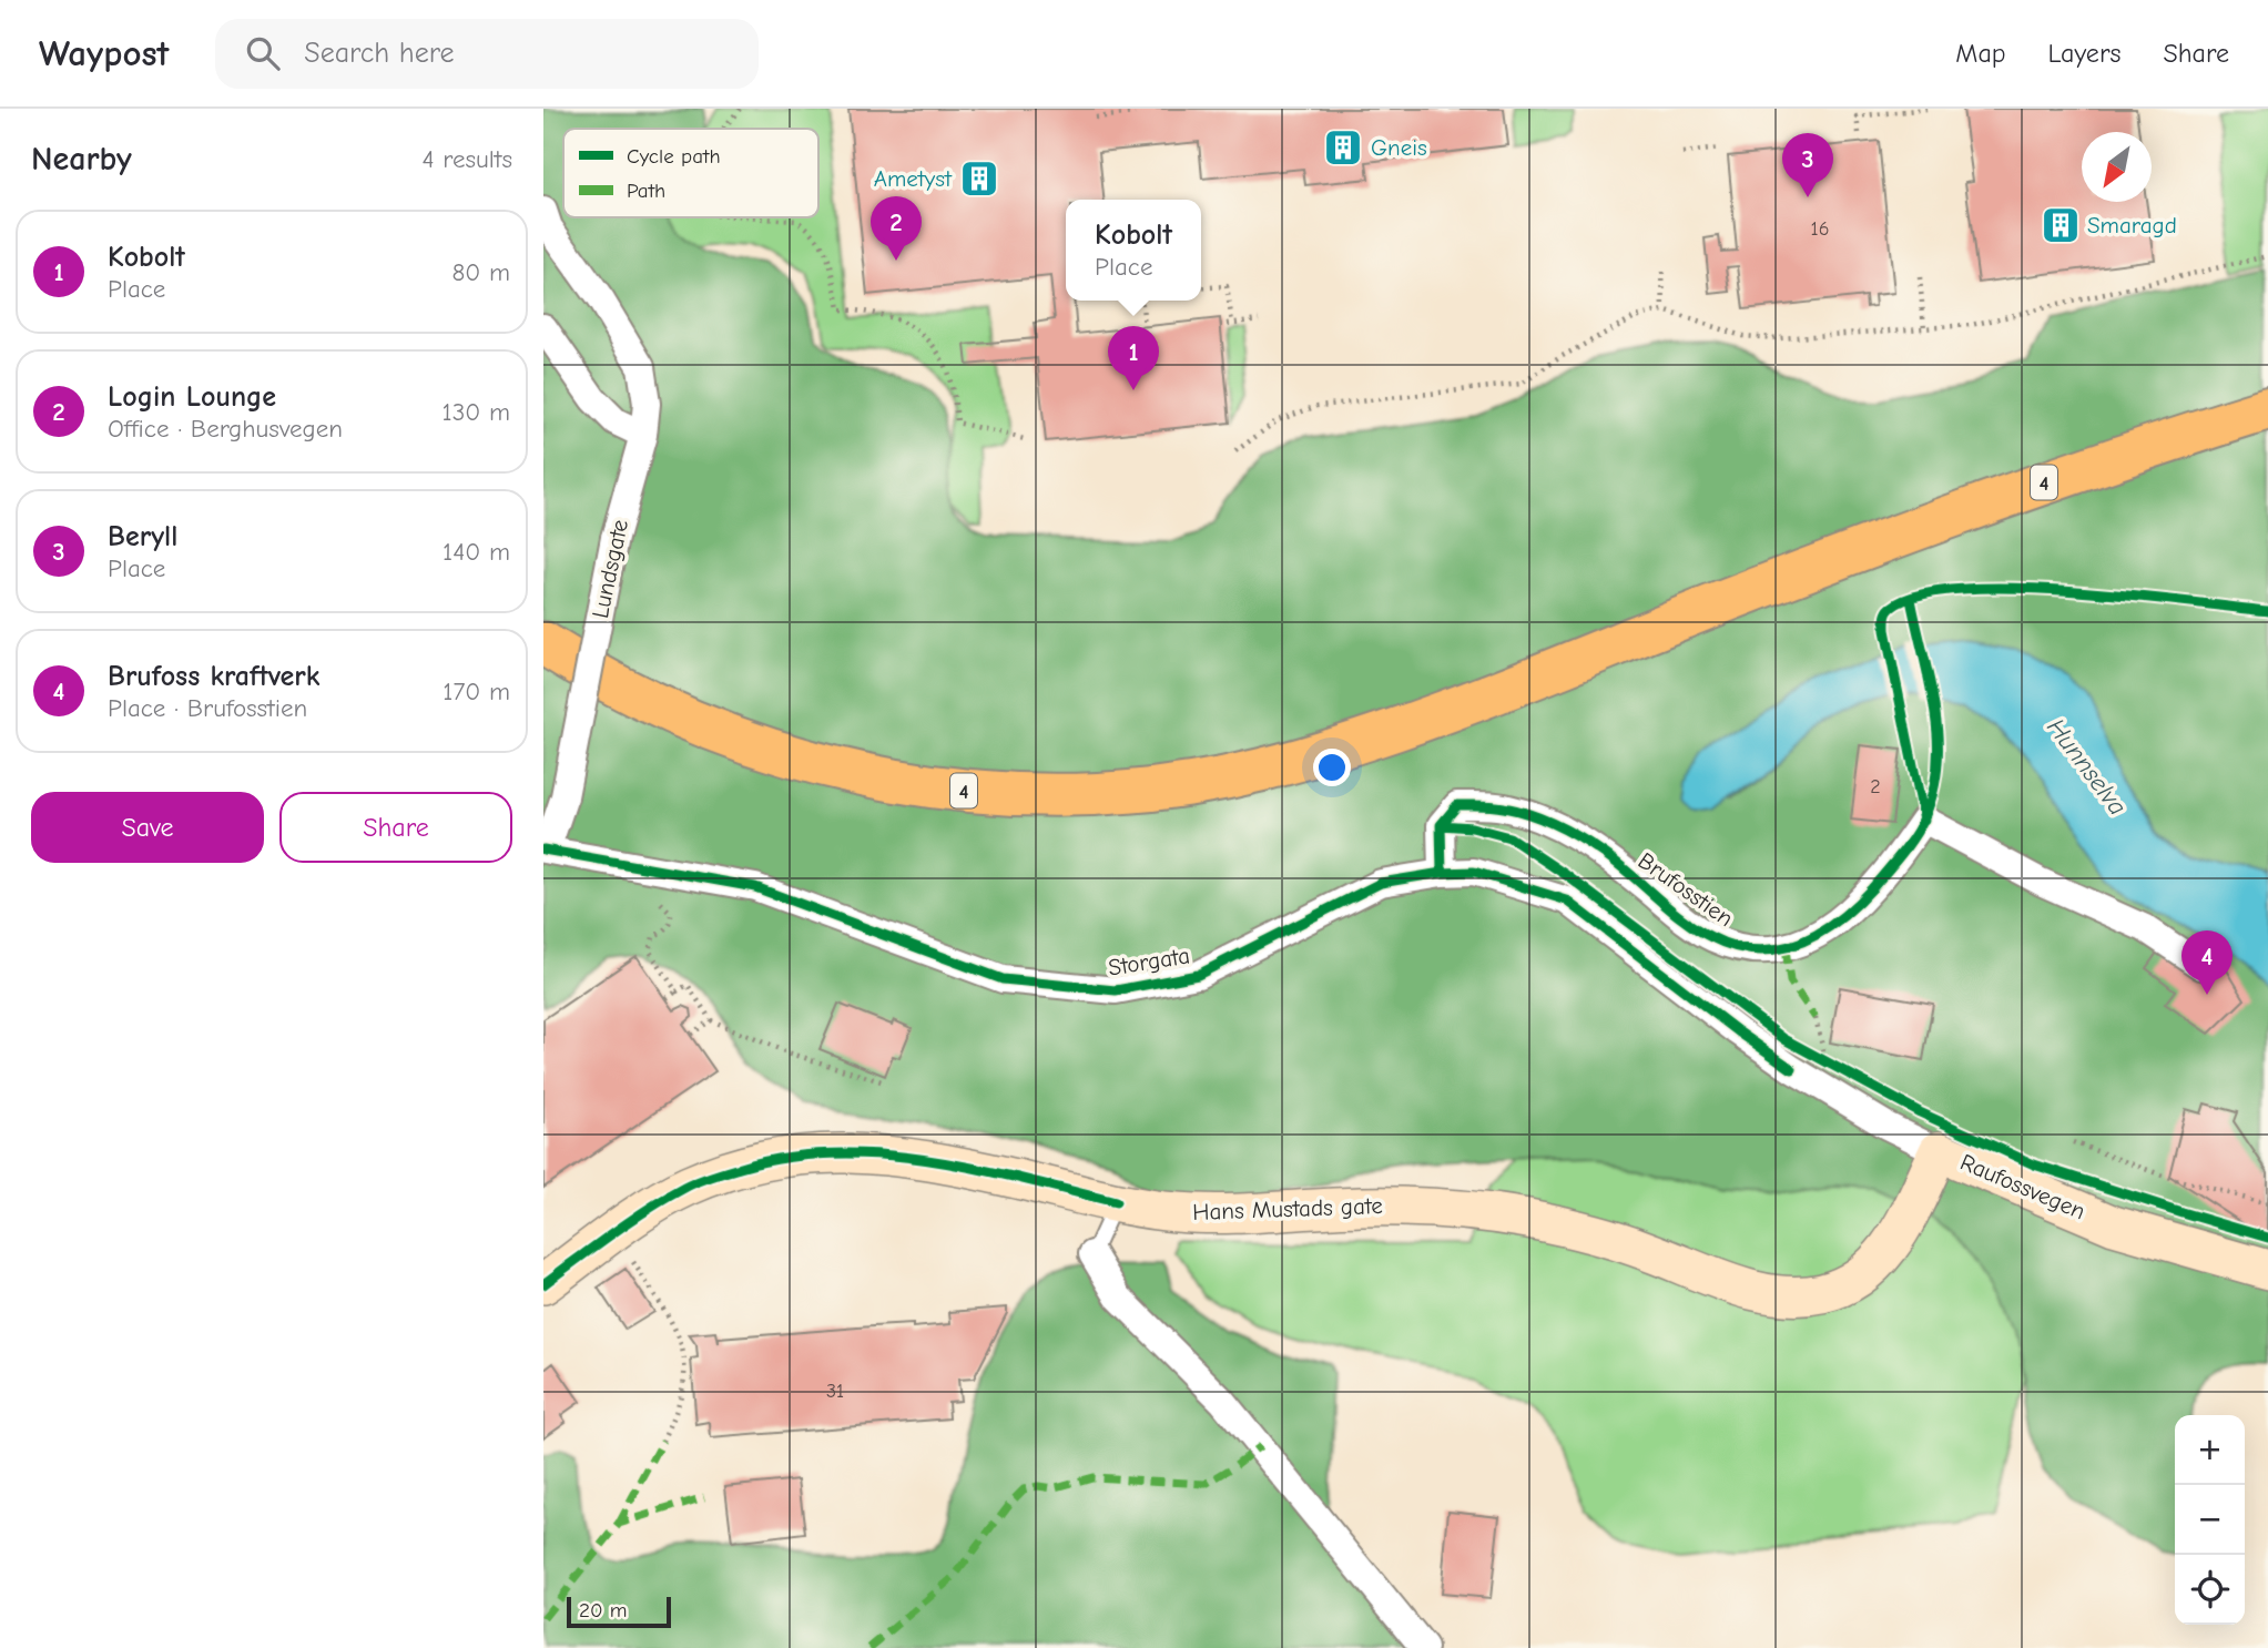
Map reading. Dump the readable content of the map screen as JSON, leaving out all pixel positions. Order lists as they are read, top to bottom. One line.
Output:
{"streets":{"highway":["4"],"main road":["Raufossvegen","Hans Mustads gate"],"street":["Lundsgate","Brufosstien","Storgata"]},"crossings":[["Lundsgate","Storgata"],["Brufosstien","Storgata"],["Storgata","Raufossvegen"],["Raufossvegen","Hans Mustads gate"]],"water":["Hunnselva"],"places":{"building":["Gneis","Ametyst","Smaragd"]},"house_numbers":["16","2","31"],"legend":["Cycle path","Path"],"scale_bar":"20 m","north":"bottom left","page":{"header":"Waypost","search":"Search here","nav":["Map","Layers","Share"],"heading":["Nearby","4 results"],"pins":["3","2","1","4"],"popup":["Kobolt","Place"],"list":[{"mark":"1","name":"Kobolt","note":"Place","value":"80 m"},{"mark":"2","name":"Login Lounge","note":"Office · Berghusvegen","value":"130 m"},{"mark":"3","name":"Beryll","note":"Place","value":"140 m"},{"mark":"4","name":"Brufoss kraftverk","note":"Place · Brufosstien","value":"170 m"}],"buttons":["Save","Share"],"map_buttons":["+","−"],"scale":"20 m"}}
